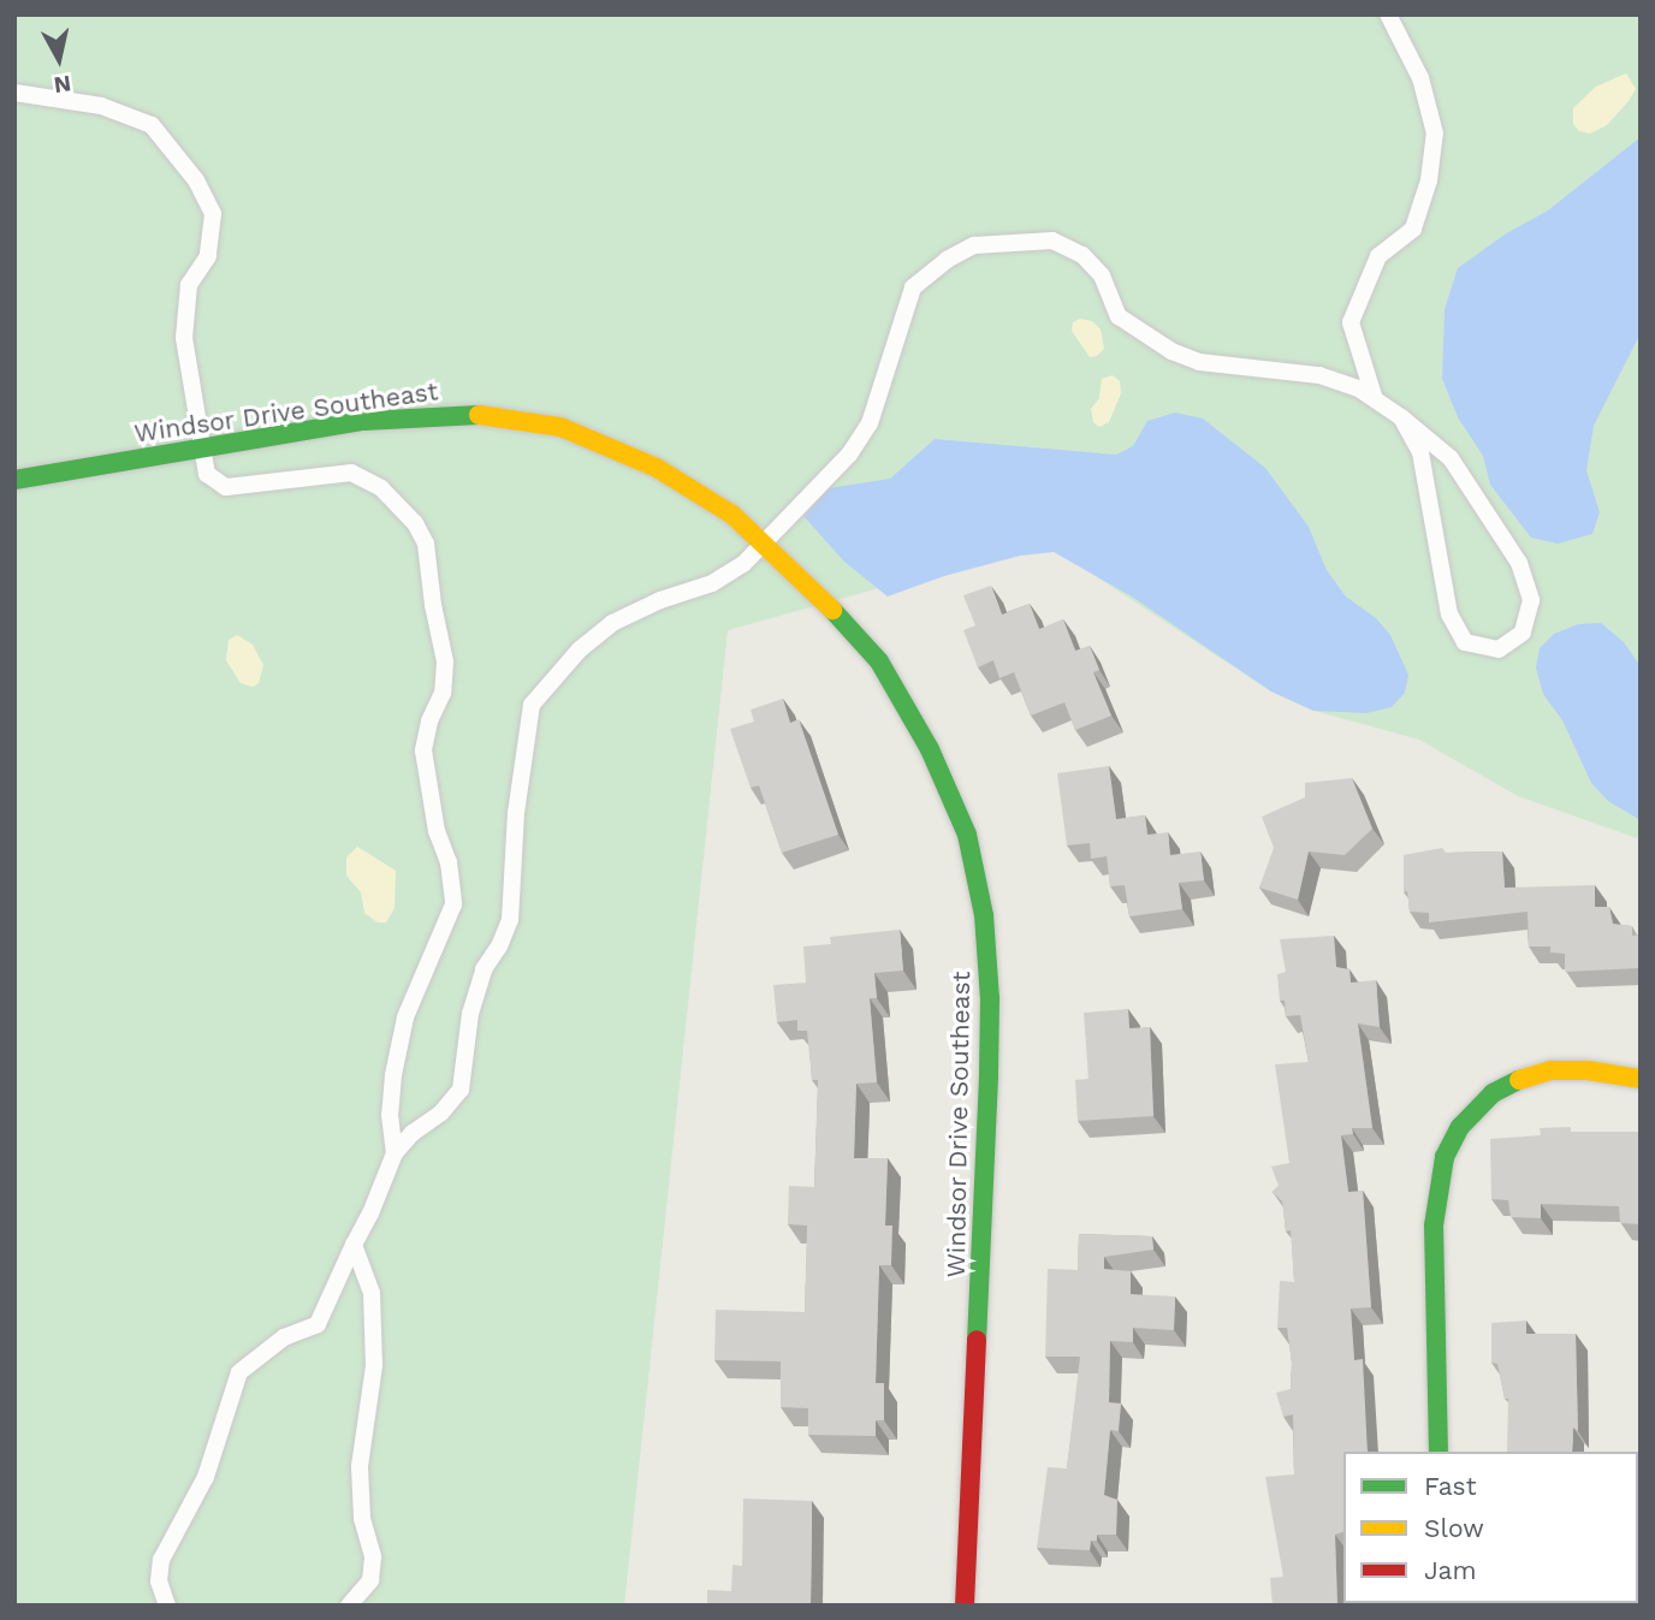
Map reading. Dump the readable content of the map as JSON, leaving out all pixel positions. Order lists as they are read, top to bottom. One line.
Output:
{"streets":{"street":["Windsor Drive Southeast"]},"legend":["Fast","Slow","Jam"],"north":"bottom"}
